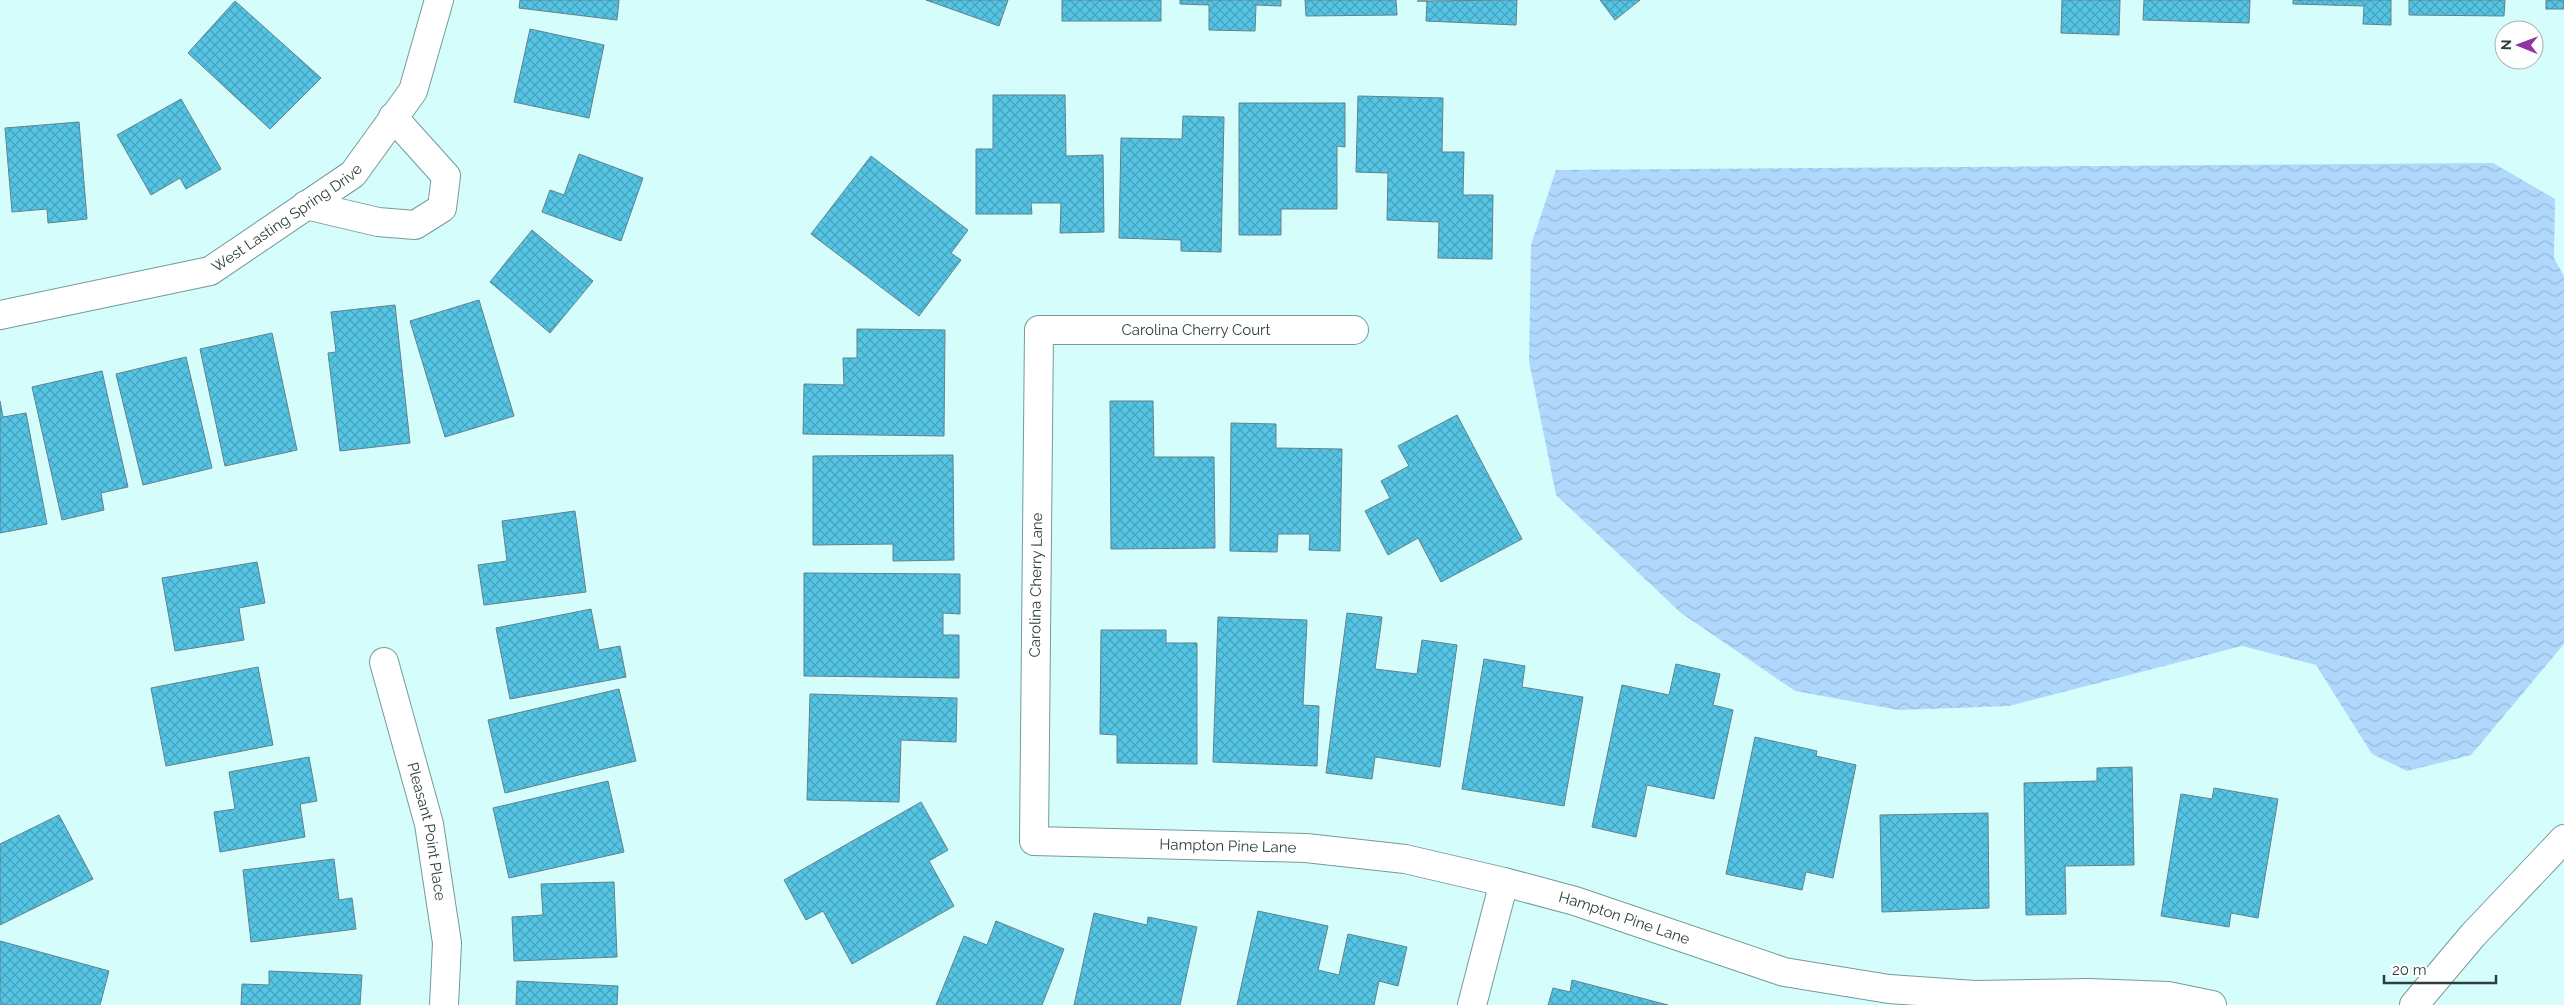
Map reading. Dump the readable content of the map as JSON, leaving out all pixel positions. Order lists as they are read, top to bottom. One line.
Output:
{"streets":{"street":["West Lasting Spring Drive","Carolina Cherry Court","Carolina Cherry Lane","Pleasant Point Place","Hampton Pine Lane"]},"crossings":[["Carolina Cherry Court","Carolina Cherry Lane"],["Carolina Cherry Lane","Hampton Pine Lane"]],"scale_bar":"20 m","north":"left"}
